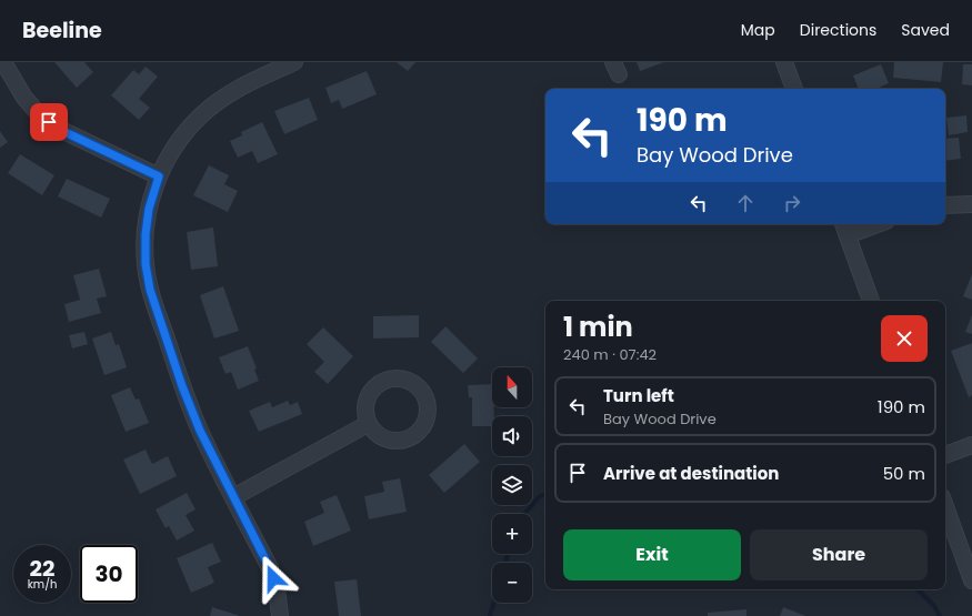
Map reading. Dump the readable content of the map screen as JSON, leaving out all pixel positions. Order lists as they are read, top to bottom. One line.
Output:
{"north":"top","page":{"header":"Beeline","nav":["Map","Directions","Saved"],"turn":["190 m","Bay Wood Drive"],"heading":["1 min","240 m · 07:42"],"map_buttons":["+","−"],"list":[{"name":"Turn left","note":"Bay Wood Drive","value":"190 m"},{"name":"Arrive at destination","value":"50 m"}],"buttons":["Exit","Share"],"speed":"22 km/h","limit":"30"}}
